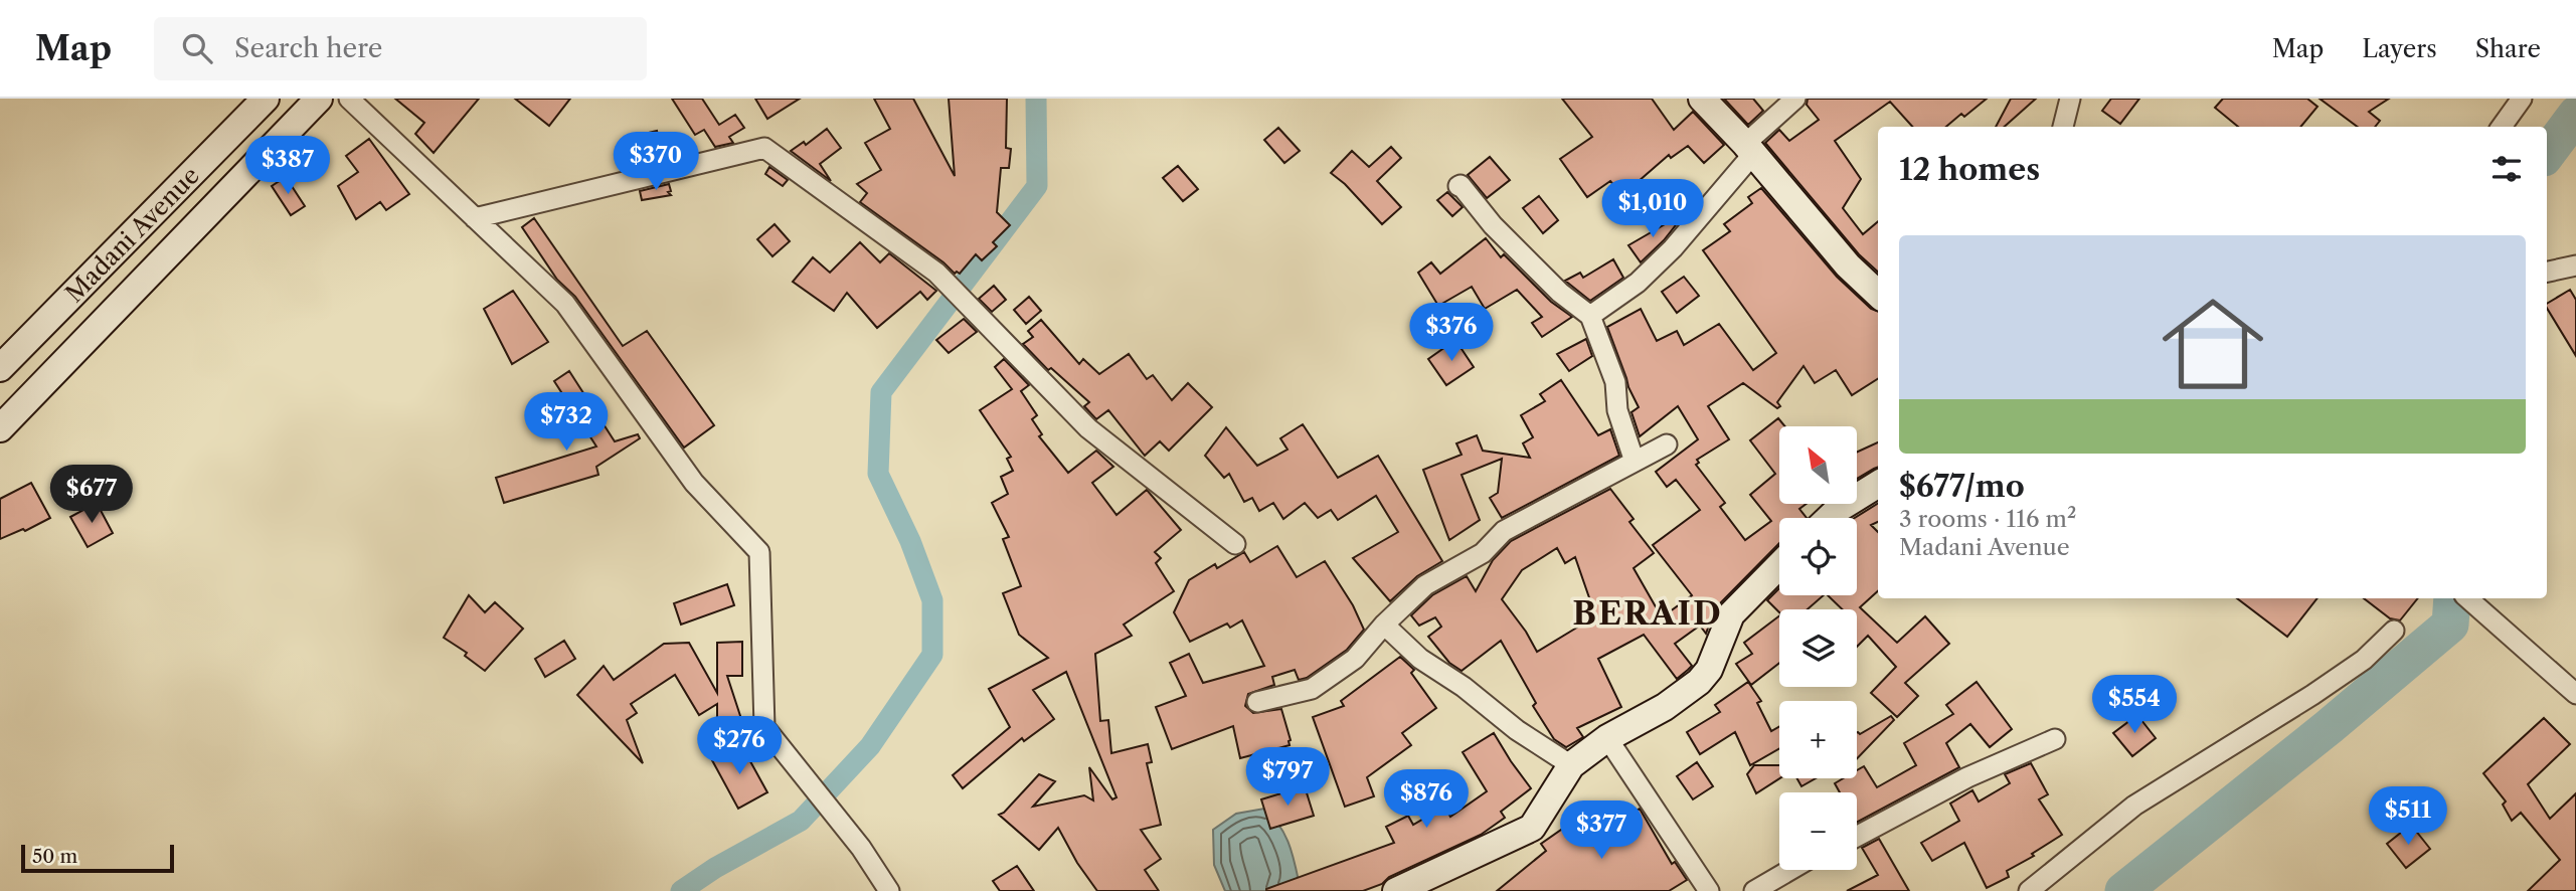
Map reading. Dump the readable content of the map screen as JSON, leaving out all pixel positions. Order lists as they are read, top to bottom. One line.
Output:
{"streets":{"street":["Madani Avenue"]},"districts":["BERAID"],"scale_bar":"50 m","north":"top left","page":{"header":"Map","search":"Search here","nav":["Map","Layers","Share"],"heading":"12 homes","price":["$370","$387","$1,010","$376","$732","$677","$554","$276","$797","$876","$511","$377"],"list":[{"name":"$677/mo","note":"3 rooms · 116 m² · Madani Avenue"}],"map_buttons":["+","−"],"scale":"50 m"}}
